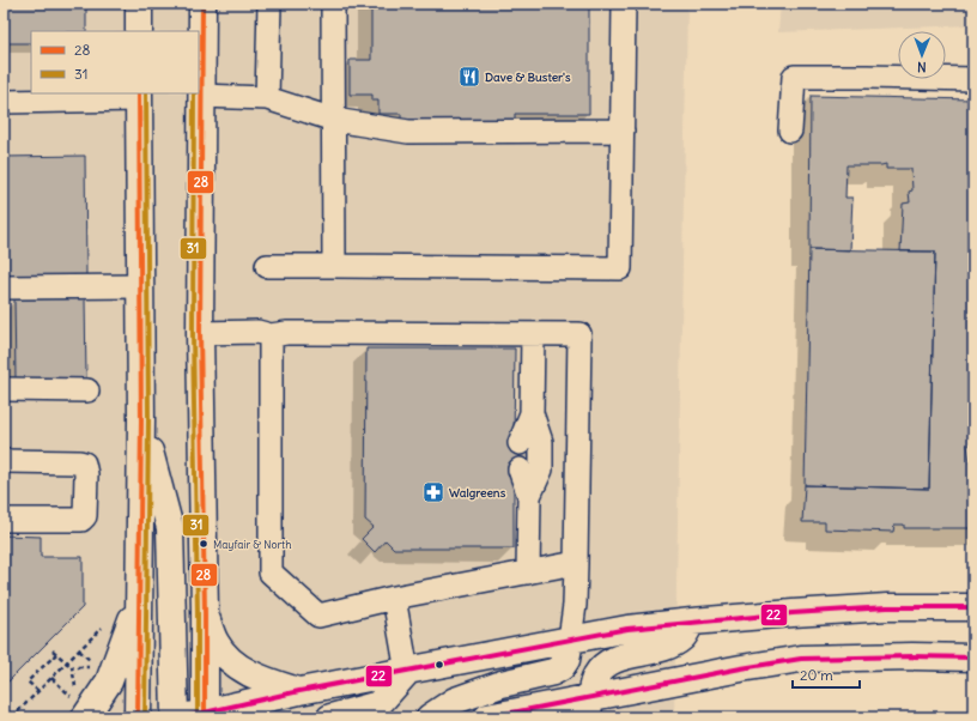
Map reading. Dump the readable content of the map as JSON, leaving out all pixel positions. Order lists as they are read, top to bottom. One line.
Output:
{"places":{"restaurant":["Dave & Buster's"],"pharmacy":["Walgreens"],"other":["Mayfair & North"]},"lines":["transit line 28","transit line 31","transit line 22"],"legend":["28","31"],"scale_bar":"20 m","north":"bottom"}
